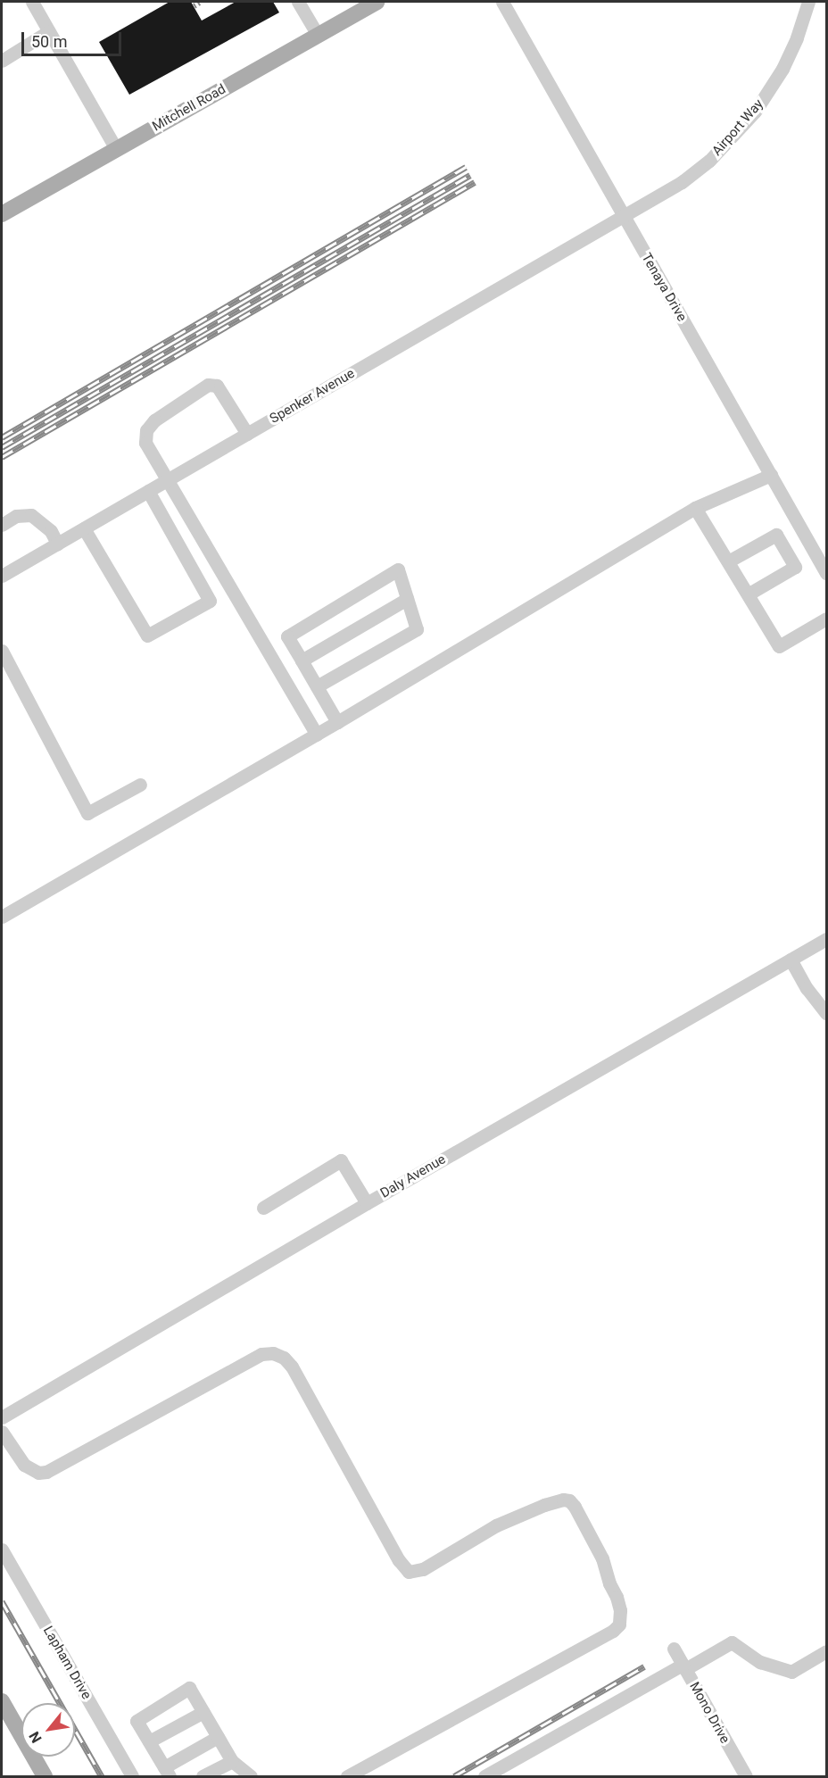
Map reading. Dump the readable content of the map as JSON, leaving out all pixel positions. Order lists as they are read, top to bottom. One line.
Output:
{"streets":{"main road":["Mitchell Road"],"street":["Airport Way","Tenaya Drive","Spenker Avenue","Daly Avenue","Lapham Drive","Mono Drive"]},"crossings":[["Airport Way","Tenaya Drive"],["Airport Way","Spenker Avenue"],["Tenaya Drive","Spenker Avenue"]],"scale_bar":"50 m","north":"bottom left"}
